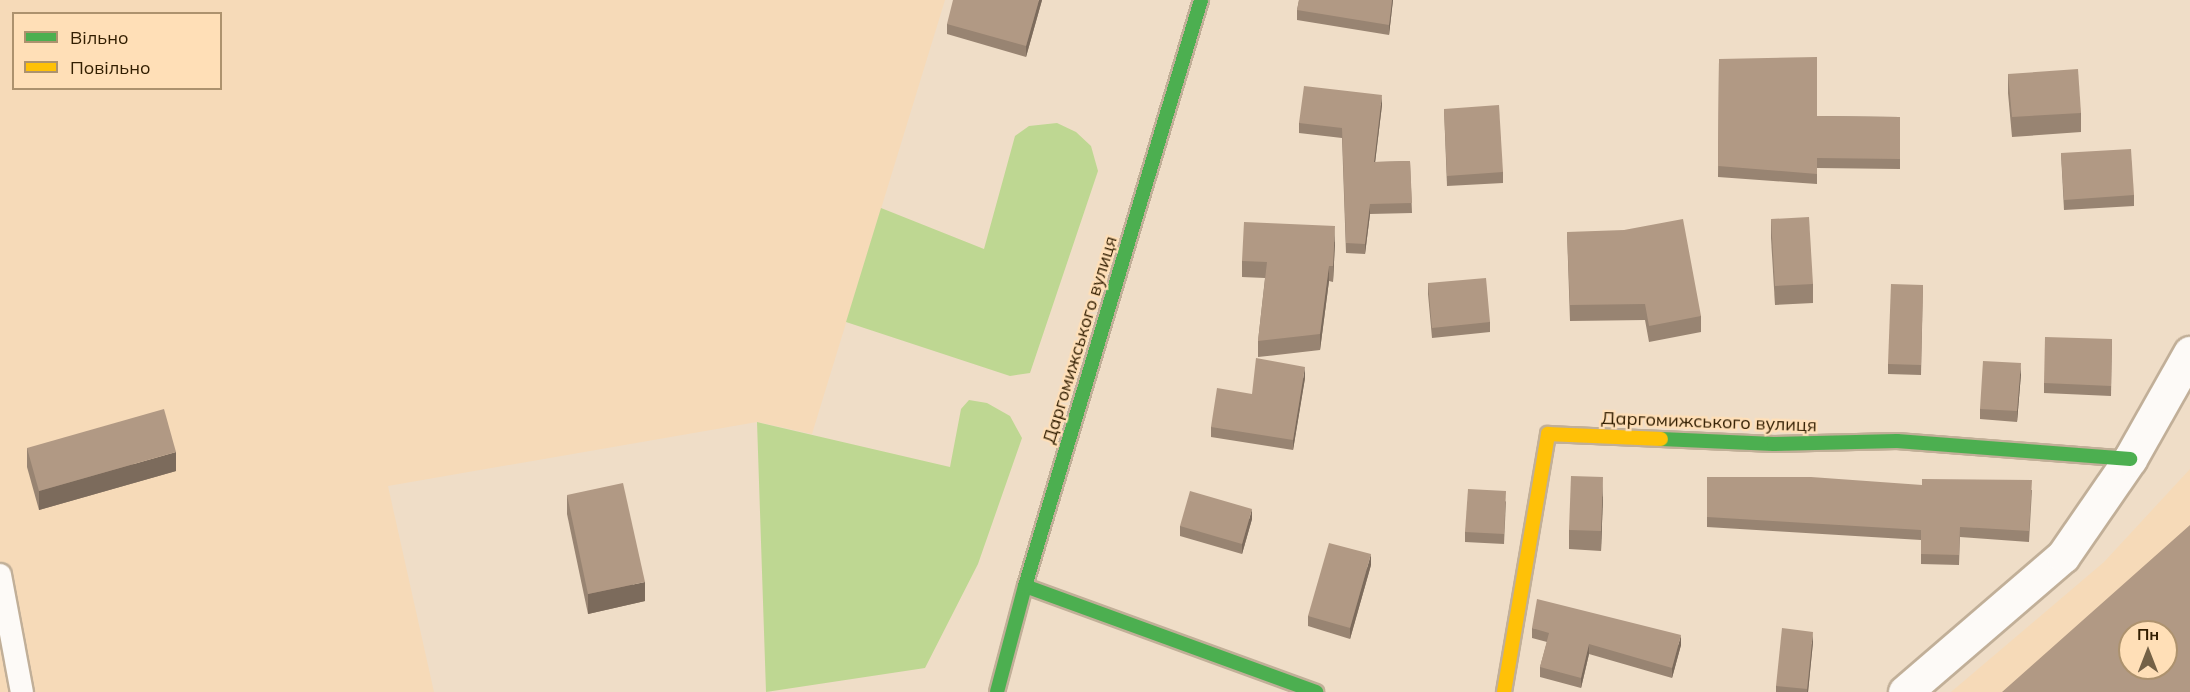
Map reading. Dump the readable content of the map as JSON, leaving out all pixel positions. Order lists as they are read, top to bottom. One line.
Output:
{"streets":{"street":["Даргомижського вулиця"]},"legend":["Вільно","Повільно"],"north":"top"}
